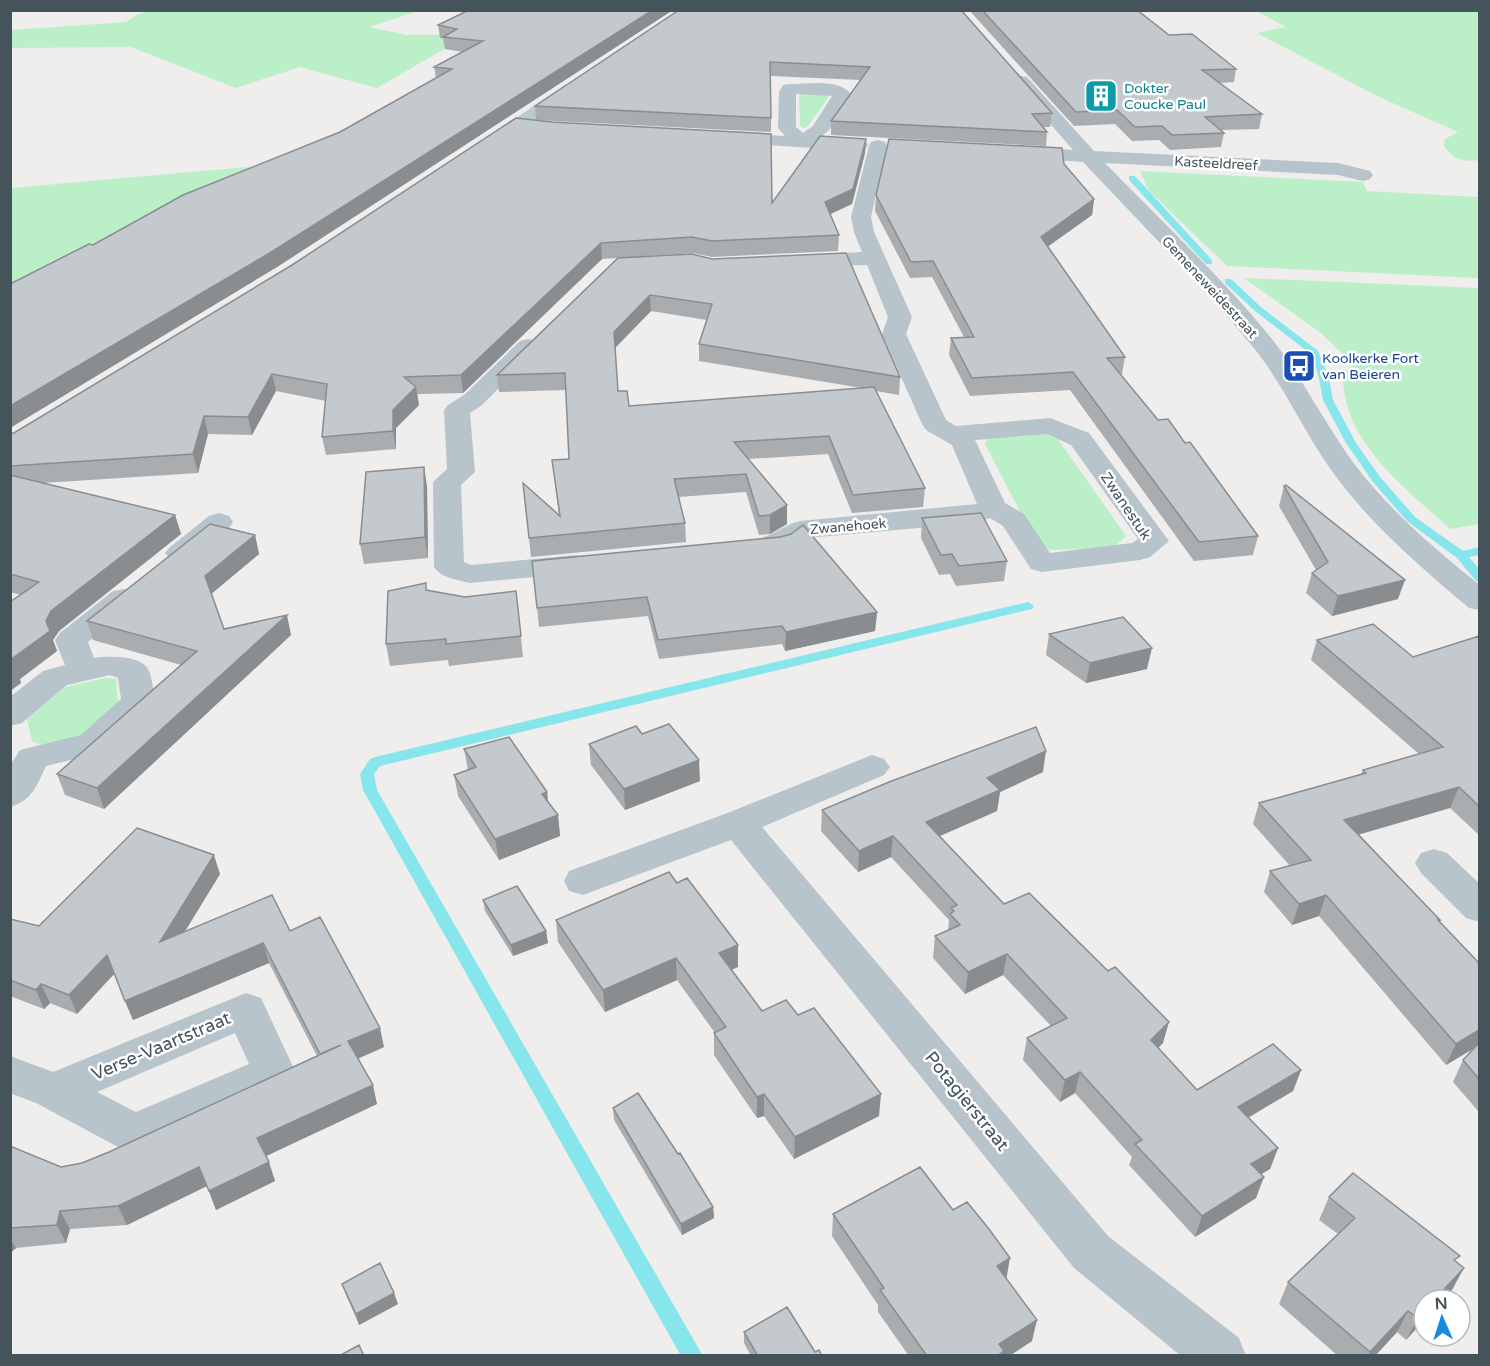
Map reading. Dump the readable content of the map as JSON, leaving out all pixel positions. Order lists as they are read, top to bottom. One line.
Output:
{"streets":{"street":["Kasteeldreef","Gemeneweidestraat","Zwanestuk","Zwanehoek","Potagierstraat"]},"crossings":[["Kasteeldreef","Gemeneweidestraat"],["Zwanestuk","Zwanehoek"]],"places":{"building":["Dokter Coucke Paul"],"bus stop":["Koolkerke Fort van Beieren"]},"north":"top"}
